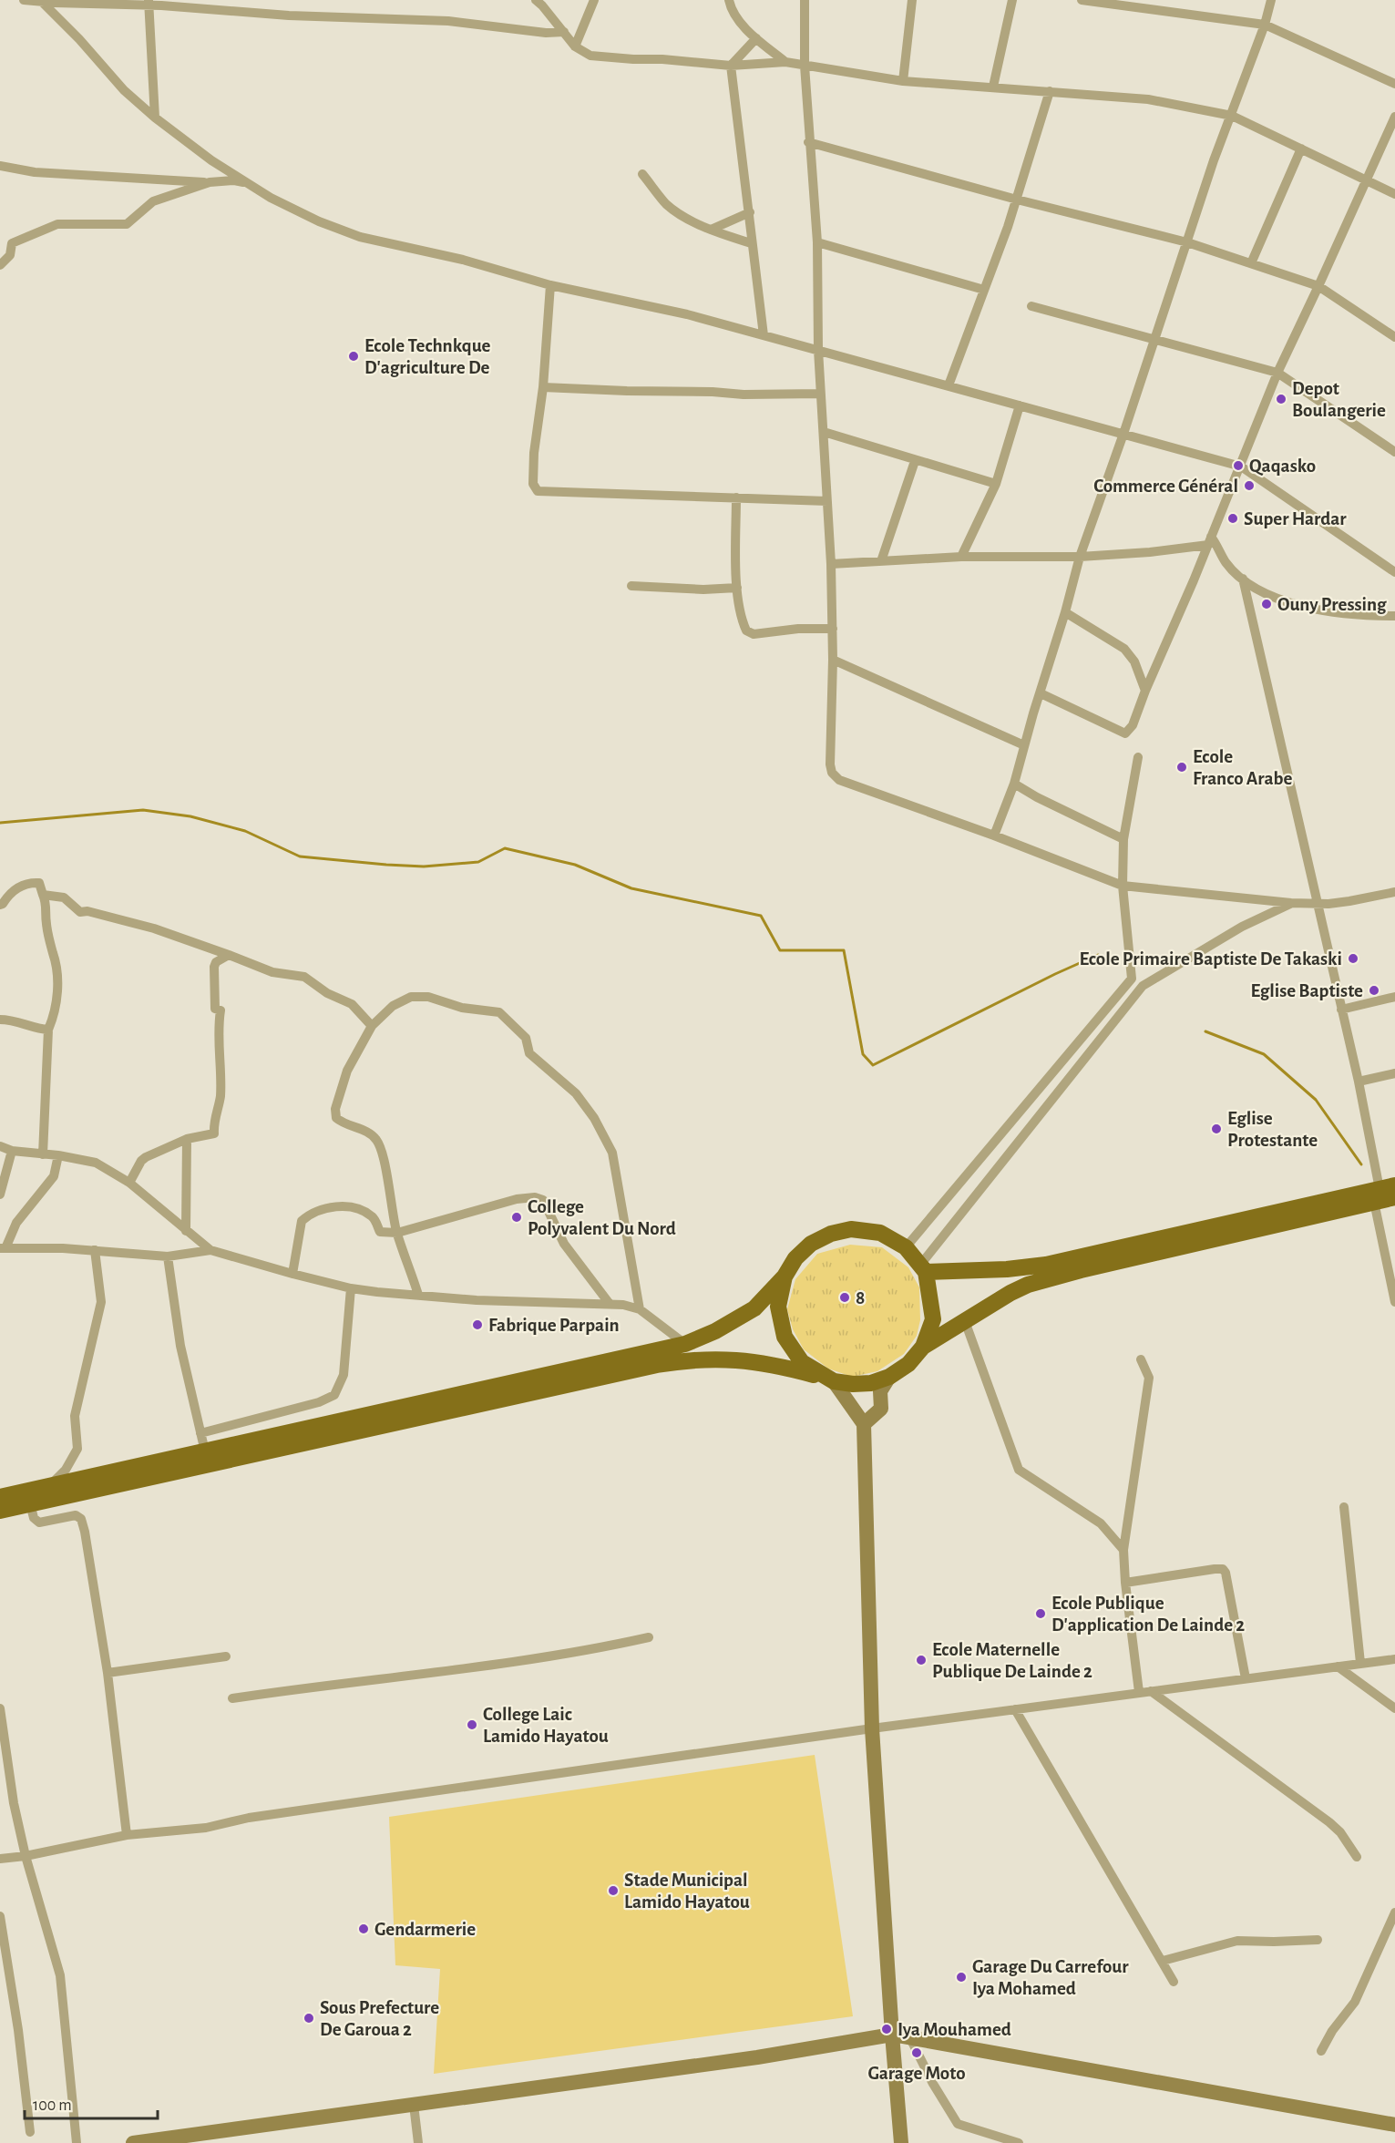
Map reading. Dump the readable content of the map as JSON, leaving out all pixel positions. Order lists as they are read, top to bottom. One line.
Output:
{"places":["Ecole Technkque D'agriculture De","Depot Boulangerie","Qaqasko","Commerce Général","Super Hardar","Ouny Pressing","Ecole Franco Arabe","Ecole Primaire Baptiste De Takaski","Eglise Baptiste","Eglise Protestante","College Polyvalent Du Nord","8","Fabrique Parpain","Ecole Publique D'application De Lainde 2","Ecole Maternelle Publique De Lainde 2","College Laic Lamido Hayatou","Stade Municipal Lamido Hayatou","Gendarmerie","Garage Du Carrefour Iya Mohamed","Sous Prefecture De Garoua 2","Iya Mouhamed","Garage Moto"],"scale_bar":"100 m"}
